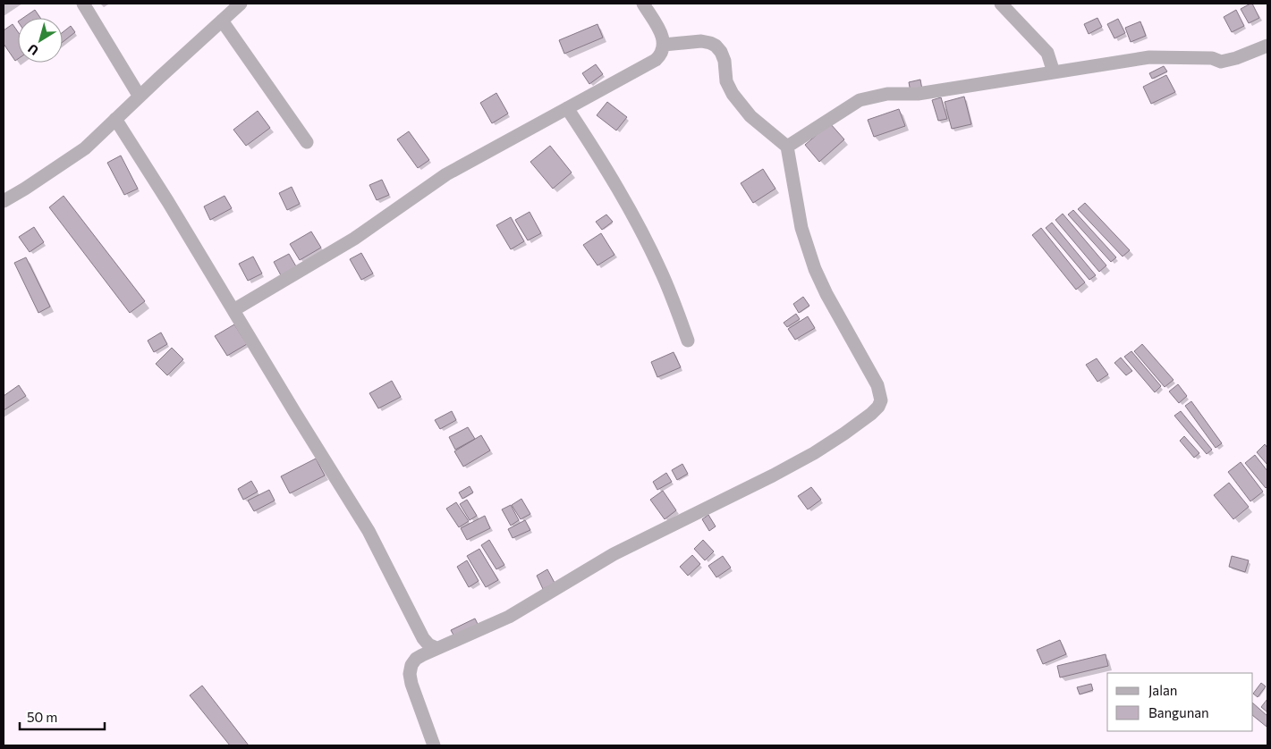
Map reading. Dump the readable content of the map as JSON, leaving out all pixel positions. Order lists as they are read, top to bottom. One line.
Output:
{"legend":["Jalan","Bangunan"],"scale_bar":"50 m","north":"bottom left"}
